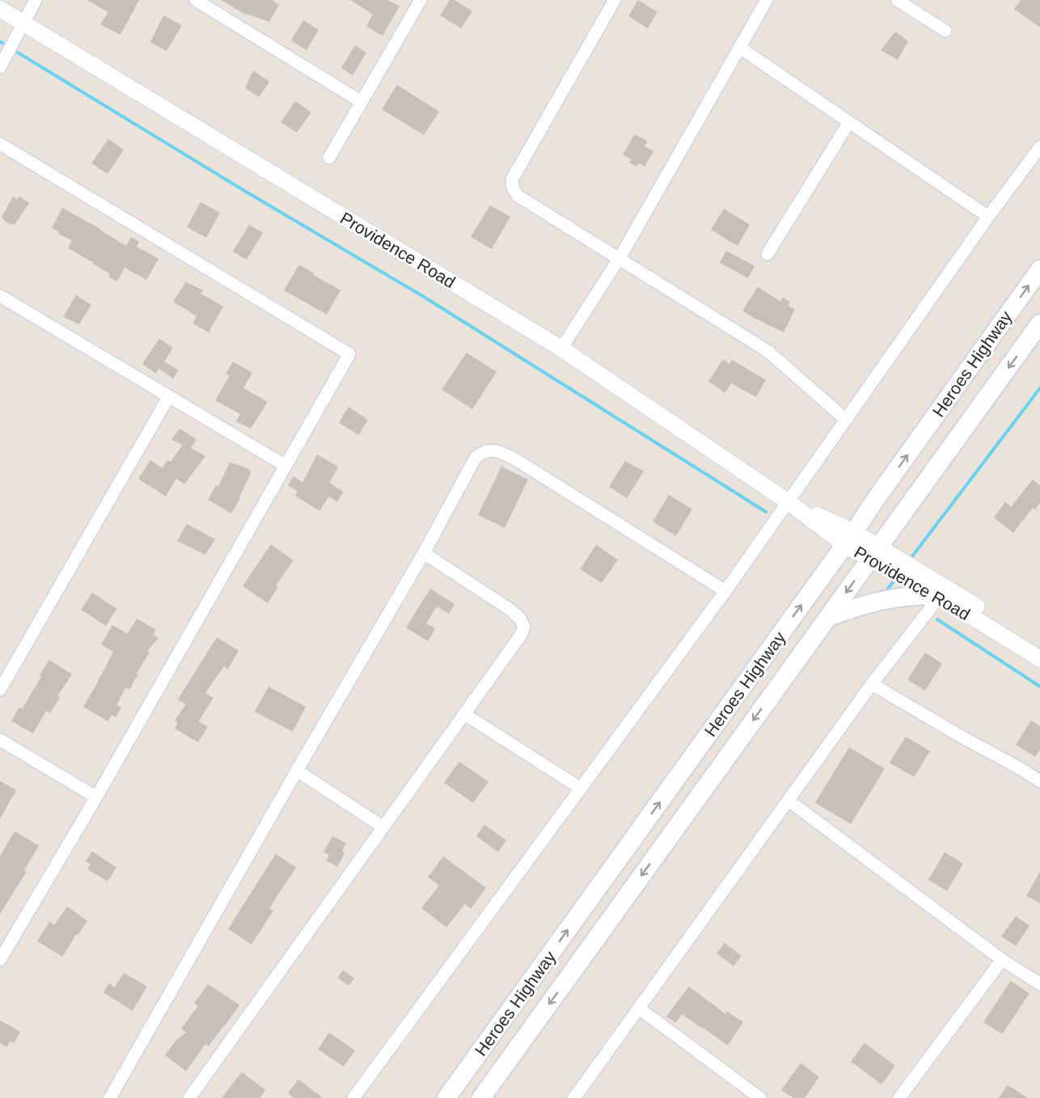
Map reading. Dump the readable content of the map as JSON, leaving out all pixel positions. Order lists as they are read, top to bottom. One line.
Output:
{"streets":{"main road":["Heroes Highway"],"street":["Providence Road"]},"crossings":[["Providence Road","Heroes Highway"]]}
